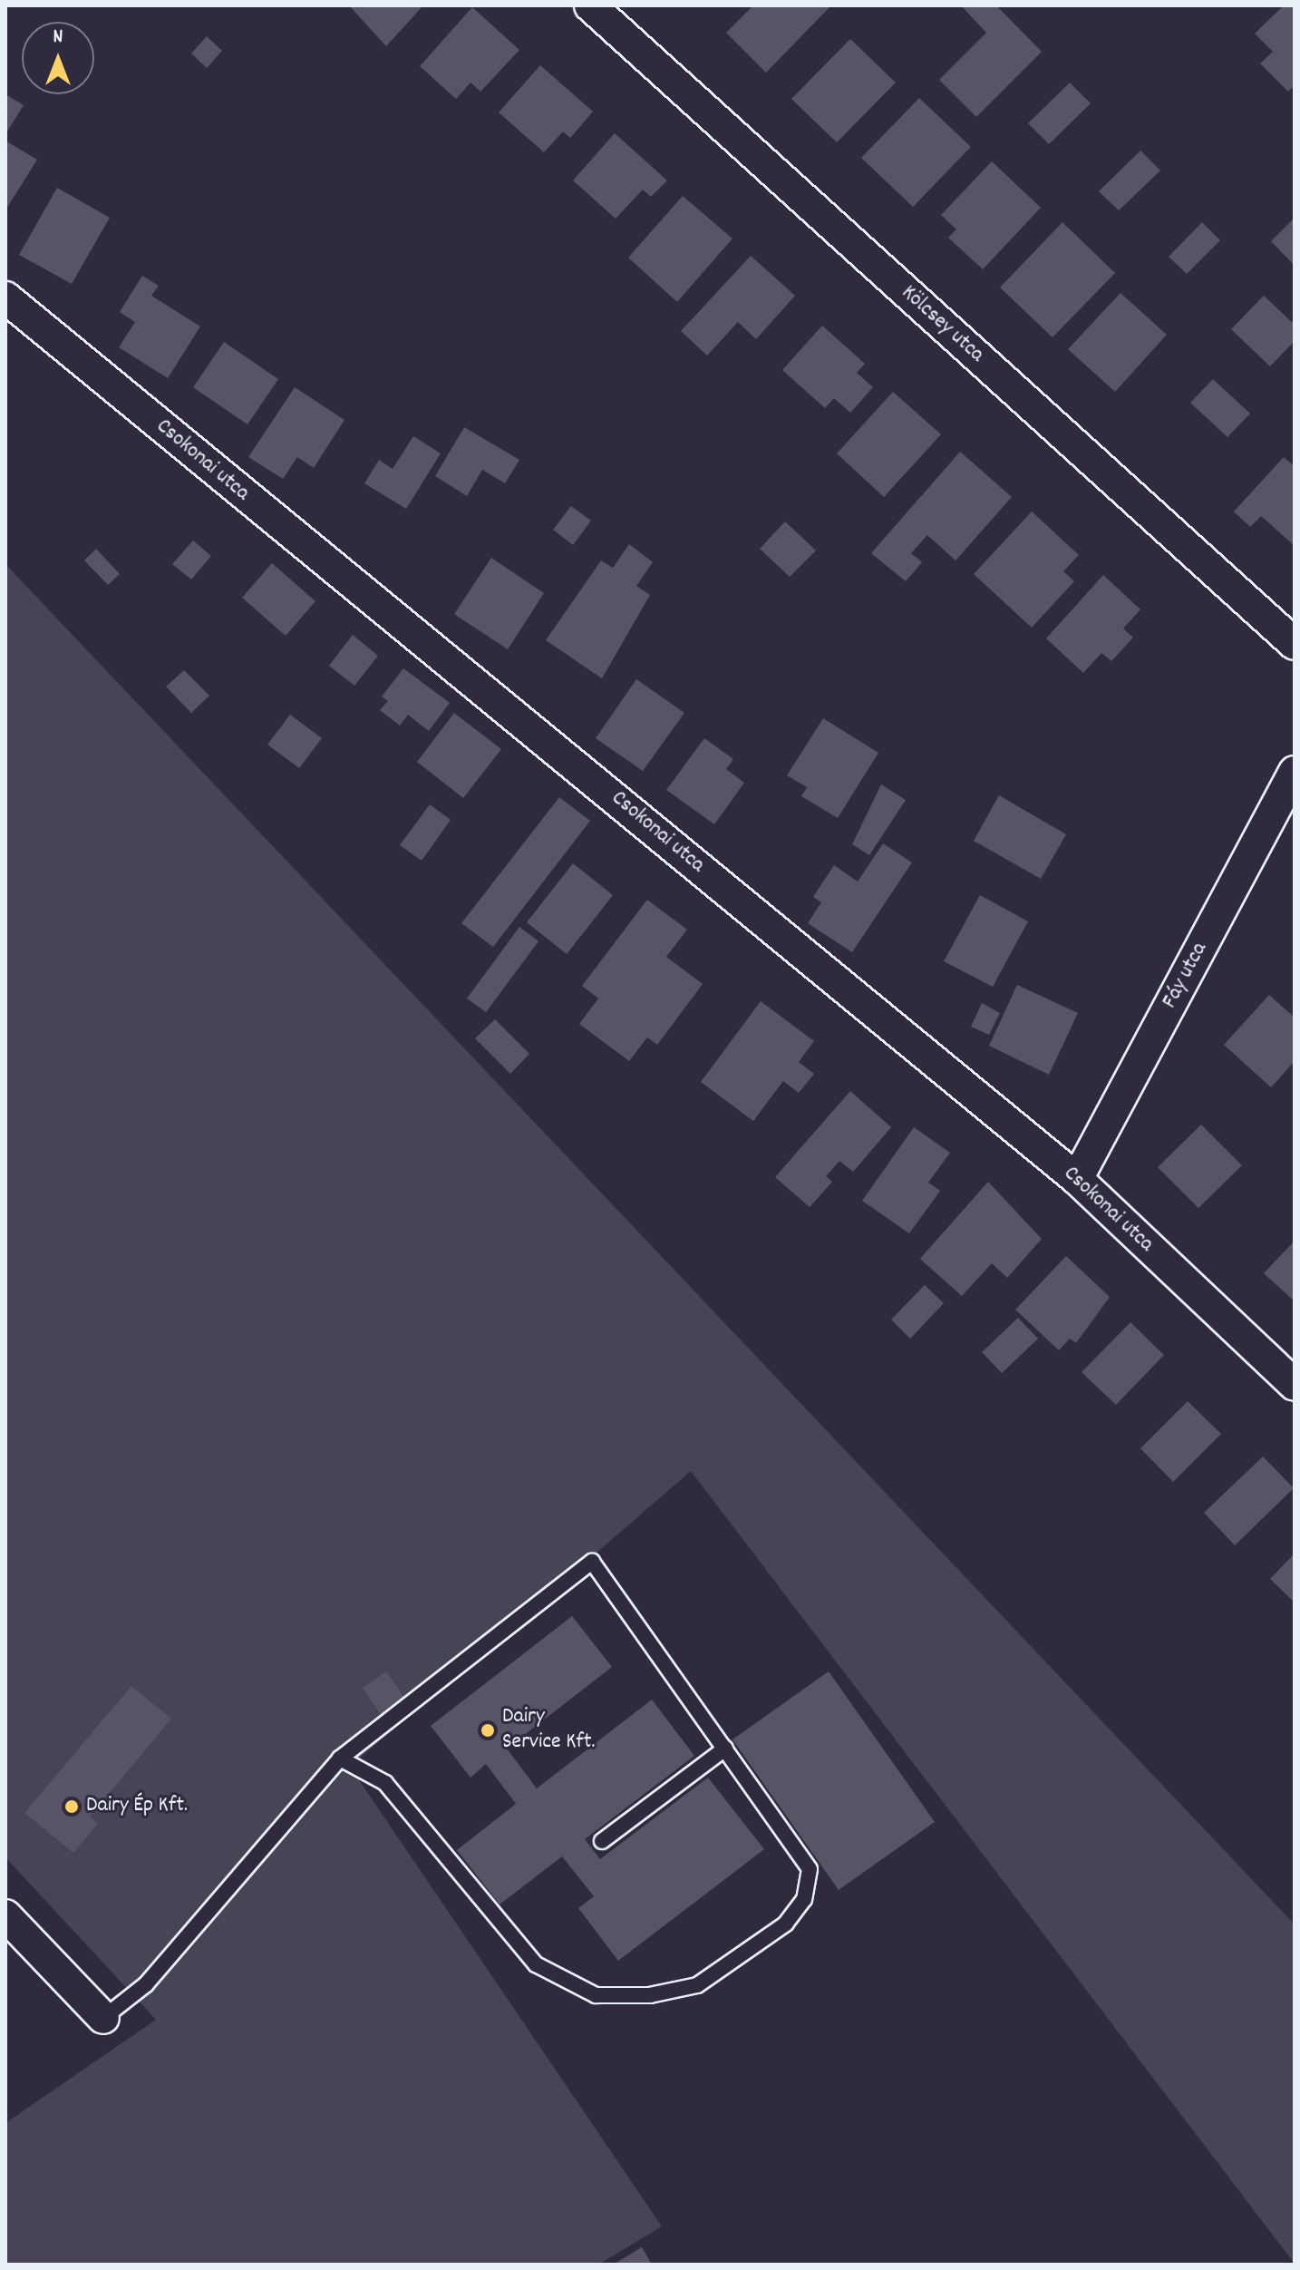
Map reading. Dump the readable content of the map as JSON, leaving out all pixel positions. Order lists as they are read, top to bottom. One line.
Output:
{"streets":{"street":["Kölcsey utca","Csokonai utca","Fáy utca"]},"crossings":[["Csokonai utca","Fáy utca"]],"places":["Dairy Service Kft.","Dairy Ép Kft."],"north":"top"}
